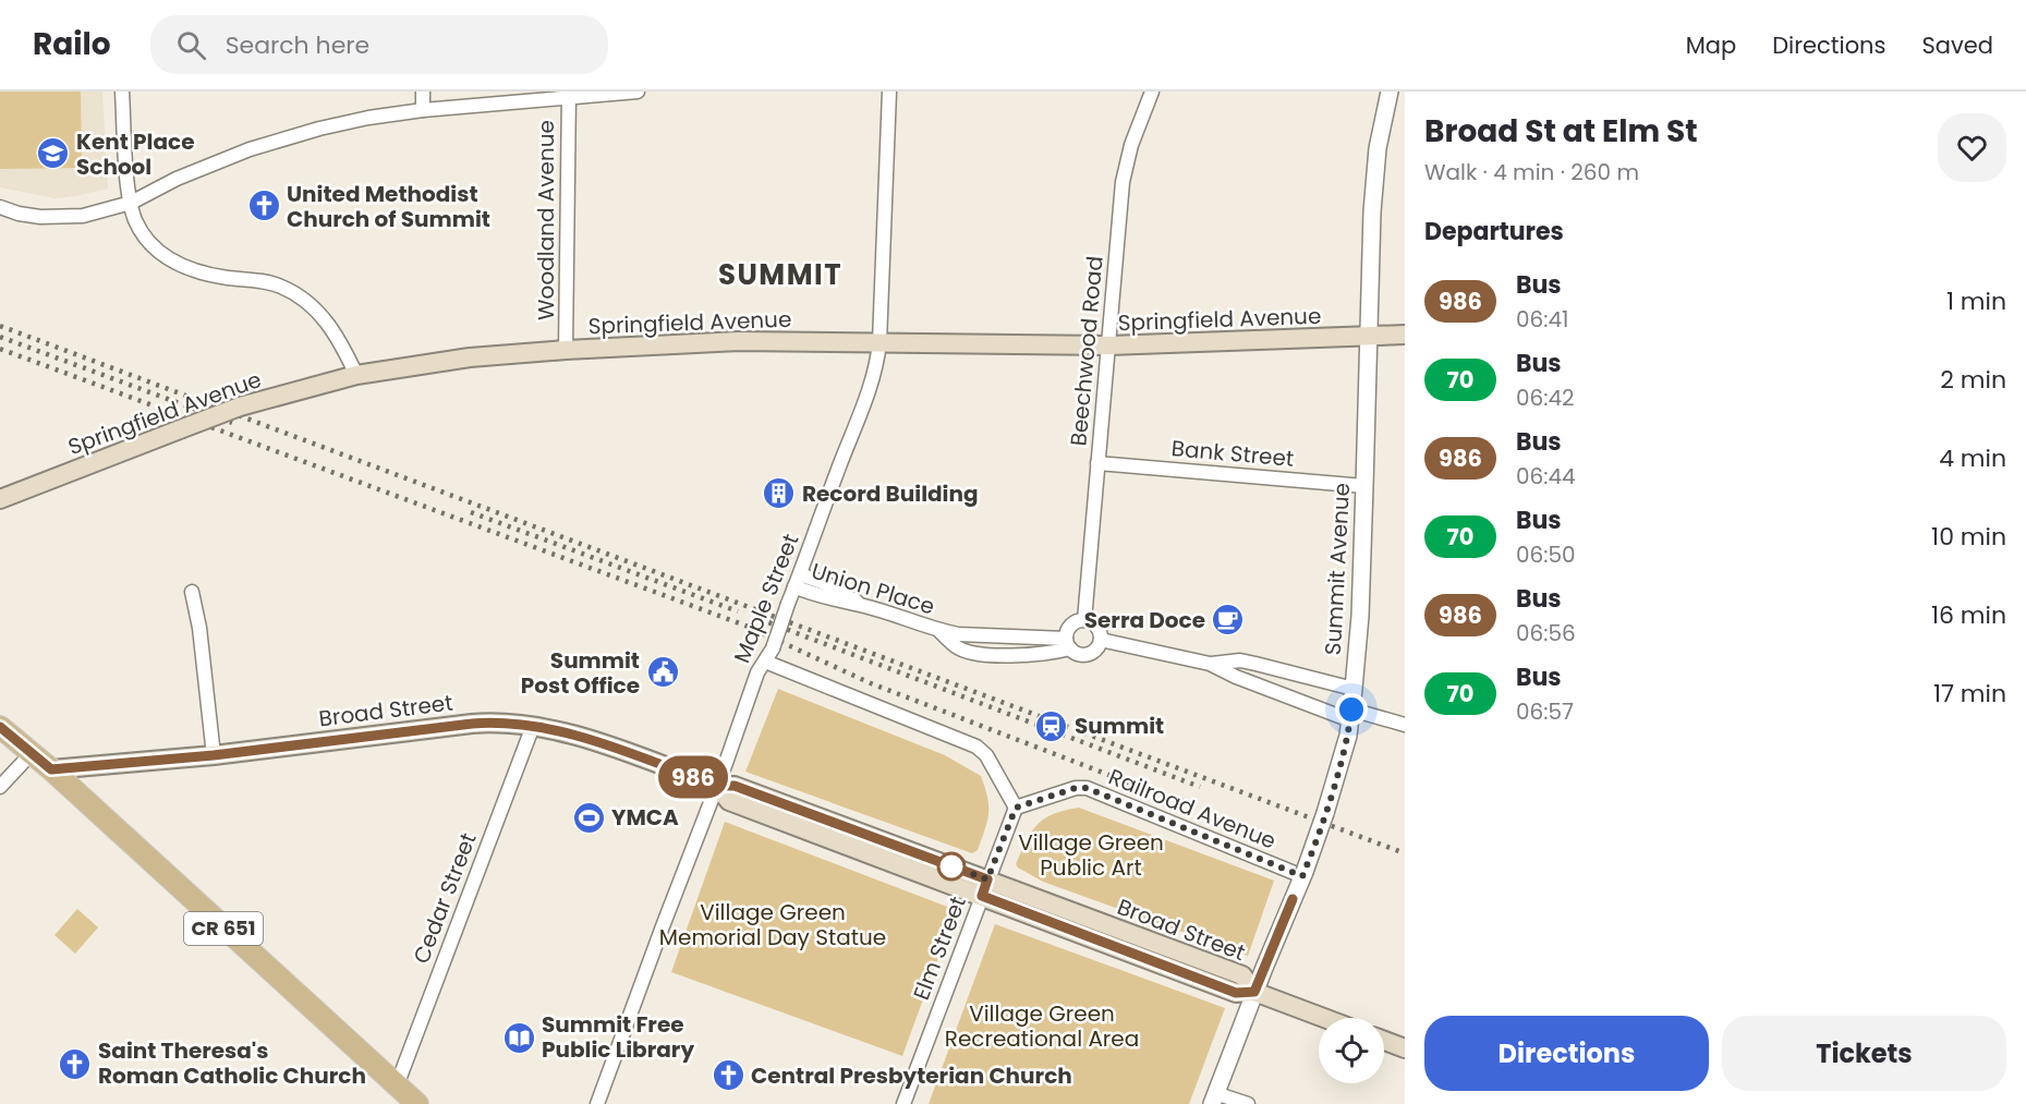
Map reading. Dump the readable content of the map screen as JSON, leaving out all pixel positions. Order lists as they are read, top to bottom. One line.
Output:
{"streets":{"main road":["Springfield Avenue","Broad Street","CR 651"],"street":["Woodland Avenue","Beechwood Road","Bank Street","Summit Avenue","Union Place","Maple Street","Railroad Avenue","Cedar Street","Elm Street"]},"crossings":[["Woodland Avenue","Springfield Avenue"],["Springfield Avenue","Beechwood Road"],["Springfield Avenue","Summit Avenue"],["Springfield Avenue","Maple Street"],["Beechwood Road","Bank Street"],["Beechwood Road","Union Place"],["Bank Street","Summit Avenue"],["Summit Avenue","Broad Street"],["Summit Avenue","Railroad Avenue"],["Union Place","Maple Street"],["Maple Street","Broad Street"],["Broad Street","Cedar Street"],["Broad Street","CR 651"],["Broad Street","Elm Street"],["Railroad Avenue","Elm Street"],["Cedar Street","CR 651"]],"districts":["SUMMIT"],"parks":["Village Green Public Art","Village Green Memorial Day Statue","Village Green Recreational Area"],"places":{"school or university":["Kent Place School"],"church":["United Methodist Church of Summit","Saint Theresa's Roman Catholic Church","Central Presbyterian Church"],"building":["Record Building"],"cafe":["Serra Doce"],"public building":["Summit Post Office"],"station":["Summit"],"sports":["YMCA"],"library":["Summit Free Public Library"]},"lines":["bus line 986"],"page":{"header":"Railo","search":"Search here","nav":["Map","Directions","Saved"],"on_map":"986","heading":[["Broad St at Elm St","Walk · 4 min · 260 m"],"Departures"],"list":[{"mark":"986","name":"Bus","note":"06:41","value":"1 min"},{"mark":"70","name":"Bus","note":"06:42","value":"2 min"},{"mark":"986","name":"Bus","note":"06:44","value":"4 min"},{"mark":"70","name":"Bus","note":"06:50","value":"10 min"},{"mark":"986","name":"Bus","note":"06:56","value":"16 min"},{"mark":"70","name":"Bus","note":"06:57","value":"17 min"}],"buttons":["Directions","Tickets"]}}
